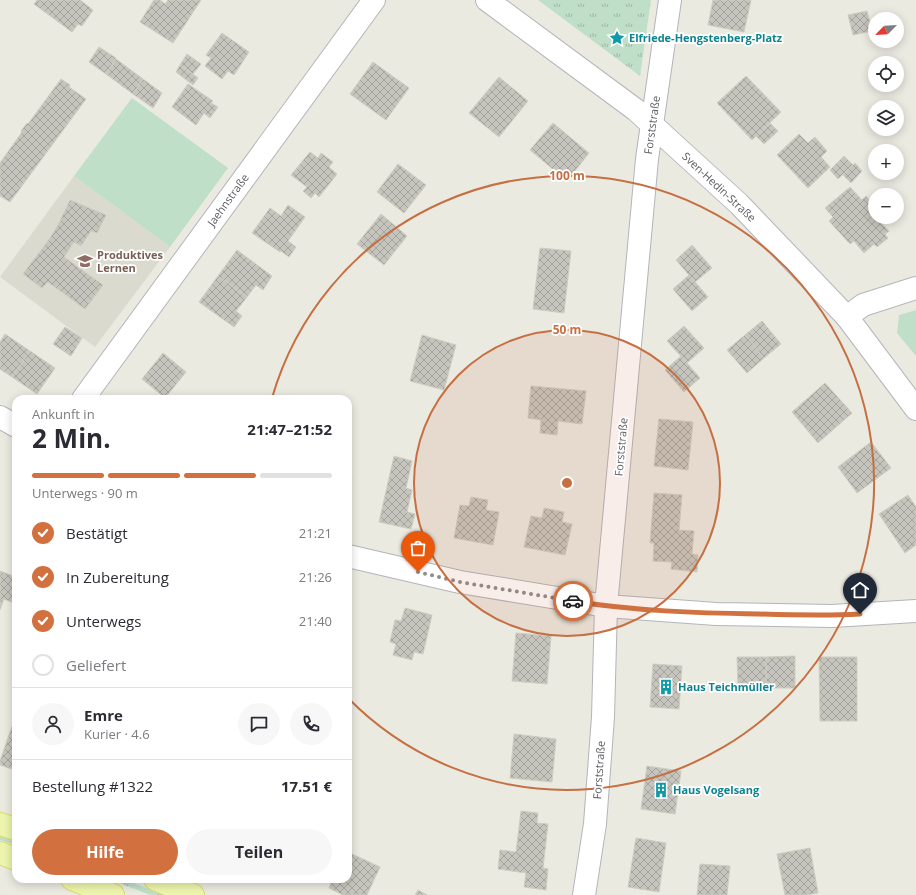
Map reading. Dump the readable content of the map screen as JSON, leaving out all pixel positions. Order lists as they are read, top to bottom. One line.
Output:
{"streets":{"street":["Forststraße","Sven-Hedin-Straße","Jaehnstraße"]},"crossings":[["Forststraße","Sven-Hedin-Straße"]],"places":{"place":["Elfriede-Hengstenberg-Platz"],"school or university":["Produktives Lernen"],"building":["Haus Teichmüller","Haus Vogelsang"]},"north":"bottom left","page":{"map_buttons":["+","−"],"heading":["2 Min.","Ankunft in","21:47–21:52"],"panel":["Emre","Kurier · 4.6","Bestellung #1322","17.51 €"],"bar":"Unterwegs · 90 m","list":[["Bestätigt","21:21"],["In Zubereitung","21:26"],["Unterwegs","21:40"],"Geliefert"],"buttons":["Hilfe","Teilen"]},"rings":["100 m","50 m"]}
